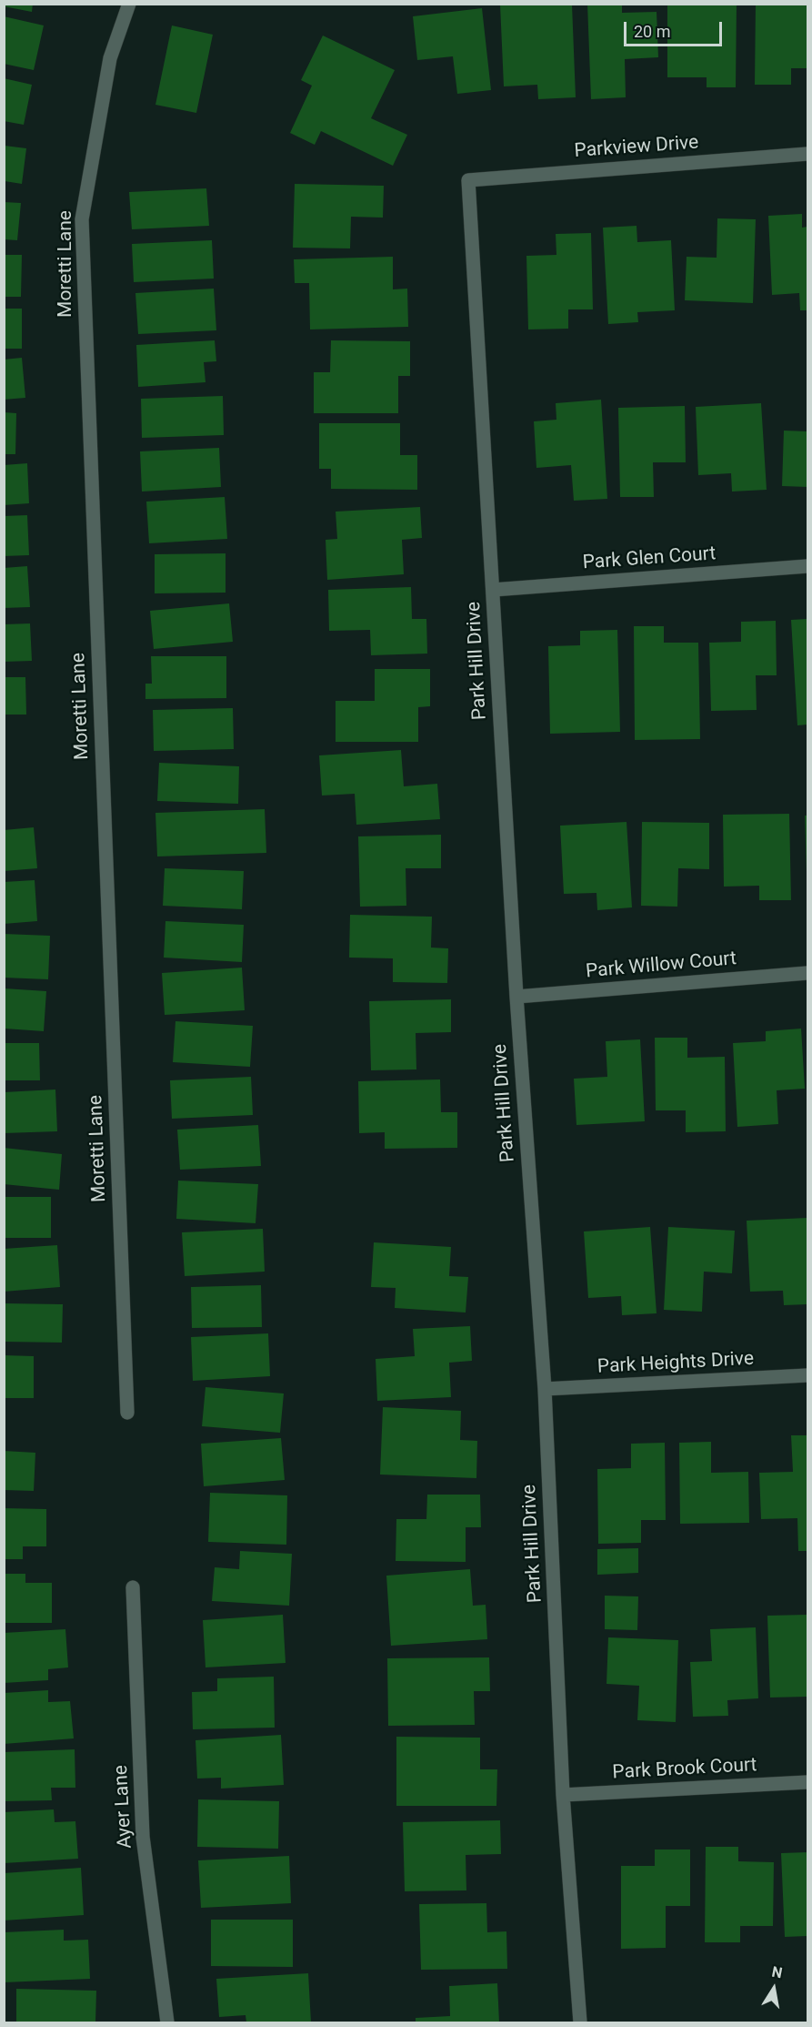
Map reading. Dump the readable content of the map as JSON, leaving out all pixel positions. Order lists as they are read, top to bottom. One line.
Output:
{"streets":{"street":["Parkview Drive","Moretti Lane","Park Glen Court","Park Hill Drive","Park Willow Court","Park Heights Drive","Park Brook Court","Ayer Lane"]},"crossings":[["Parkview Drive","Park Hill Drive"],["Park Glen Court","Park Hill Drive"],["Park Hill Drive","Park Willow Court"],["Park Hill Drive","Park Heights Drive"],["Park Hill Drive","Park Brook Court"]],"scale_bar":"20 m","north":"top"}
